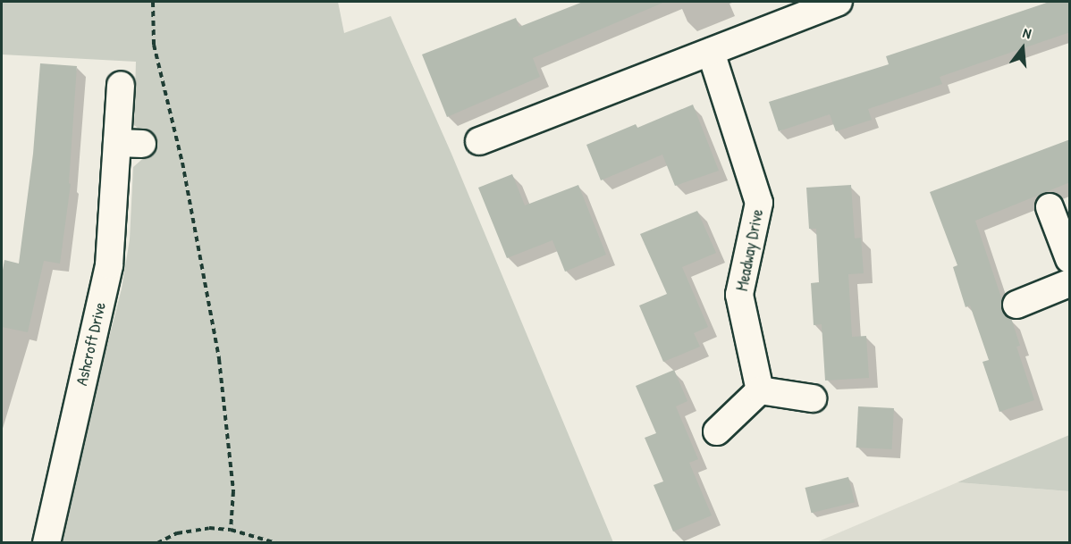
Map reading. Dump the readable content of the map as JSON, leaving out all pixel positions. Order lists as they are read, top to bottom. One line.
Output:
{"streets":{"street":["Meadway Drive","Ashcroft Drive"]},"north":"top"}
